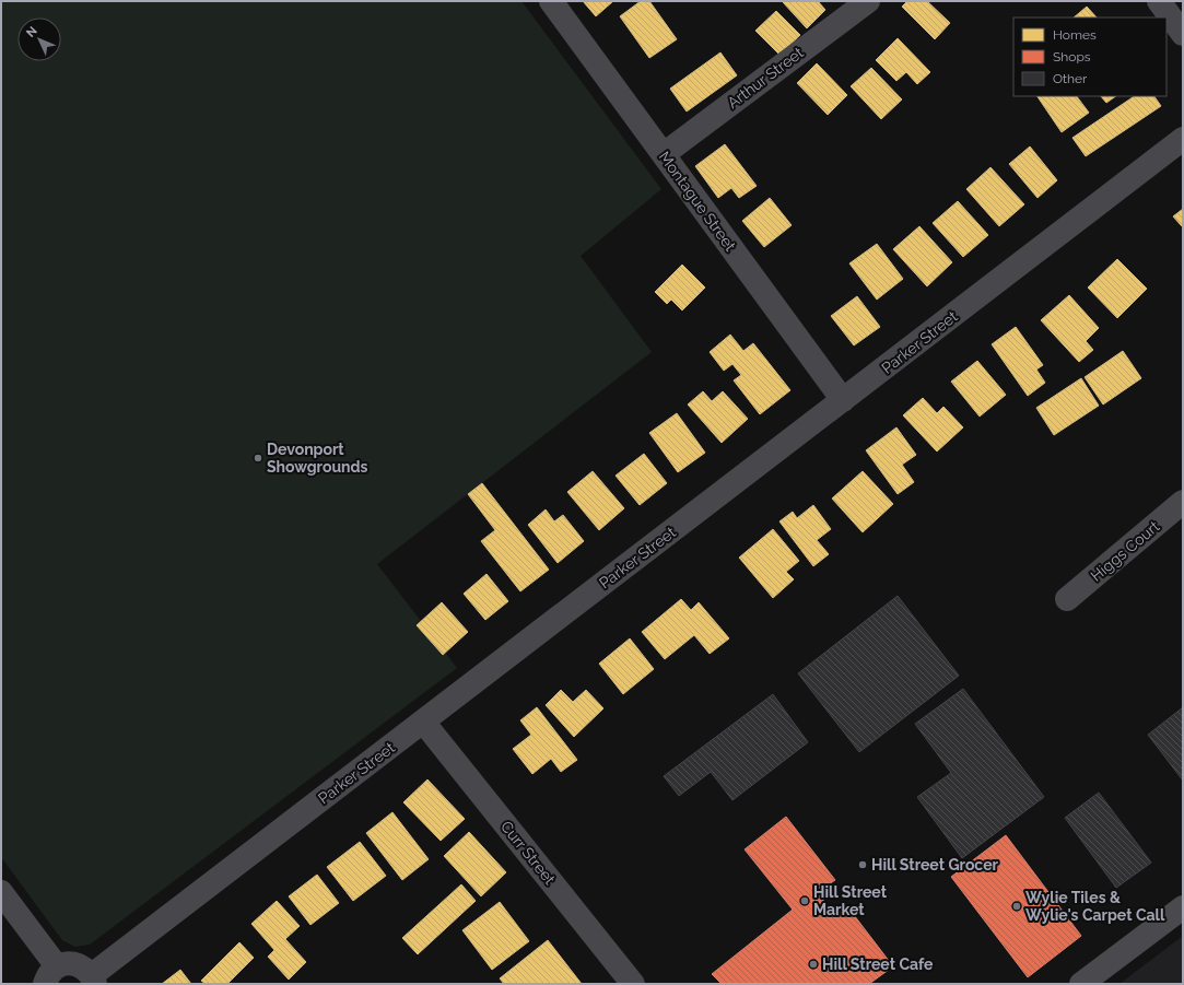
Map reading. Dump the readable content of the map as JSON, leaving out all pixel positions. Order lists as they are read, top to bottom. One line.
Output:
{"streets":{"street":["Arthur Street","Montague Street","Parker Street","Higgs Court","Curr Street"]},"crossings":[["Arthur Street","Montague Street"],["Montague Street","Parker Street"],["Parker Street","Curr Street"]],"places":["Devonport Showgrounds","Hill Street Grocer","Hill Street Market","Wylie Tiles & Wylie's Carpet Call","Hill Street Cafe"],"legend":["Homes","Shops","Other"],"north":"top left"}
